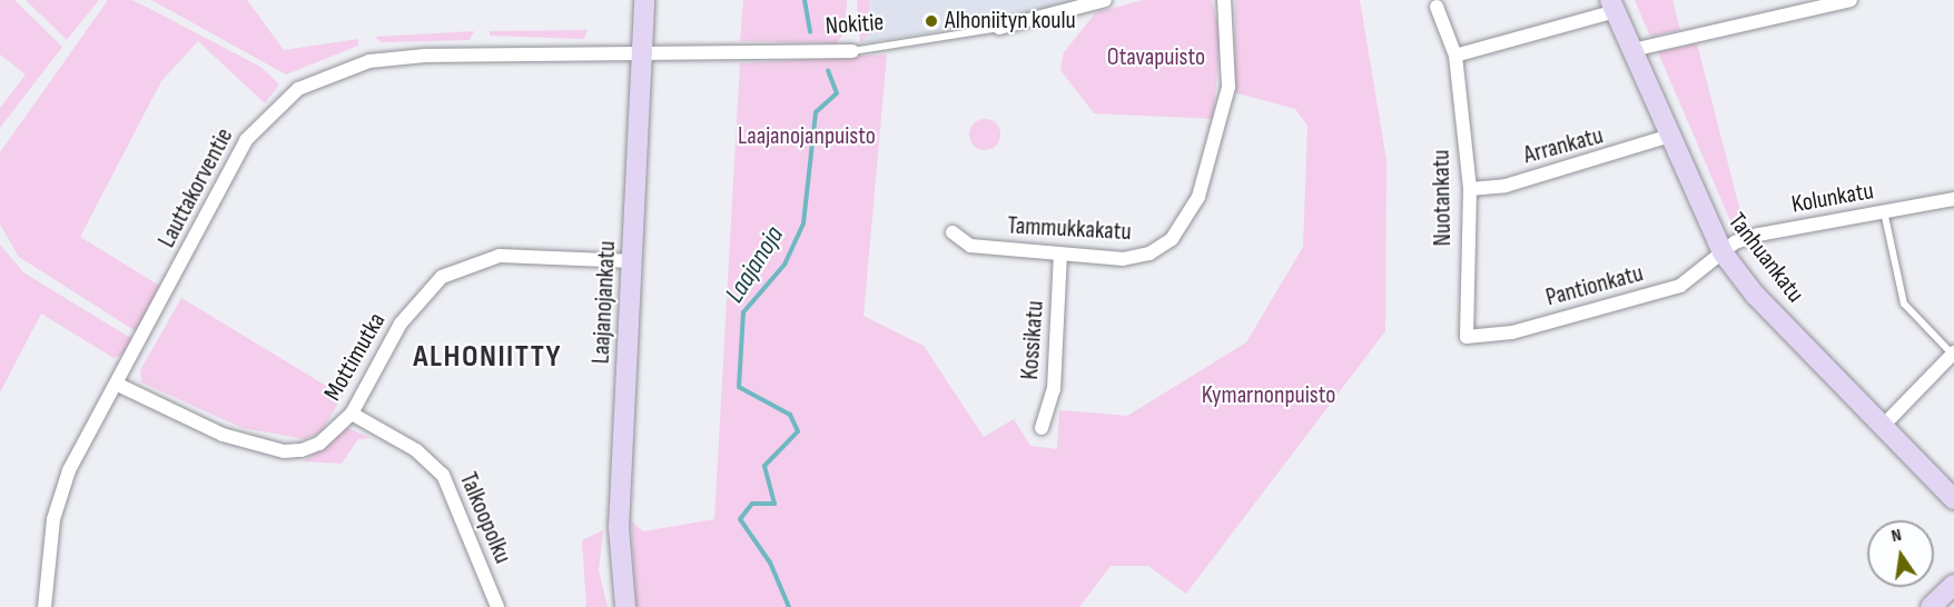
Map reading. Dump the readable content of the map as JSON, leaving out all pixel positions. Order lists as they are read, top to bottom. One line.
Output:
{"streets":{"street":["Nokitie","Arrankatu","Lauttakorventie","Nuotankatu","Kolunkatu","Tammukkakatu","Tanhuankatu","Pantionkatu","Laajanojankatu","Kossikatu","Mottimutka","Talkoopolku"]},"crossings":[["Nokitie","Lauttakorventie"],["Nokitie","Laajanojankatu"],["Arrankatu","Nuotankatu"],["Arrankatu","Tanhuankatu"],["Lauttakorventie","Laajanojankatu"],["Lauttakorventie","Mottimutka"],["Nuotankatu","Pantionkatu"],["Kolunkatu","Tanhuankatu"],["Kolunkatu","Pantionkatu"],["Tammukkakatu","Kossikatu"],["Tanhuankatu","Pantionkatu"],["Laajanojankatu","Mottimutka"],["Mottimutka","Talkoopolku"]],"districts":["ALHONIITTY"],"water":["Laajanoja"],"parks":["Otavapuisto","Laajanojanpuisto","Kymarnonpuisto"],"places":["Alhoniityn koulu"],"north":"top"}
